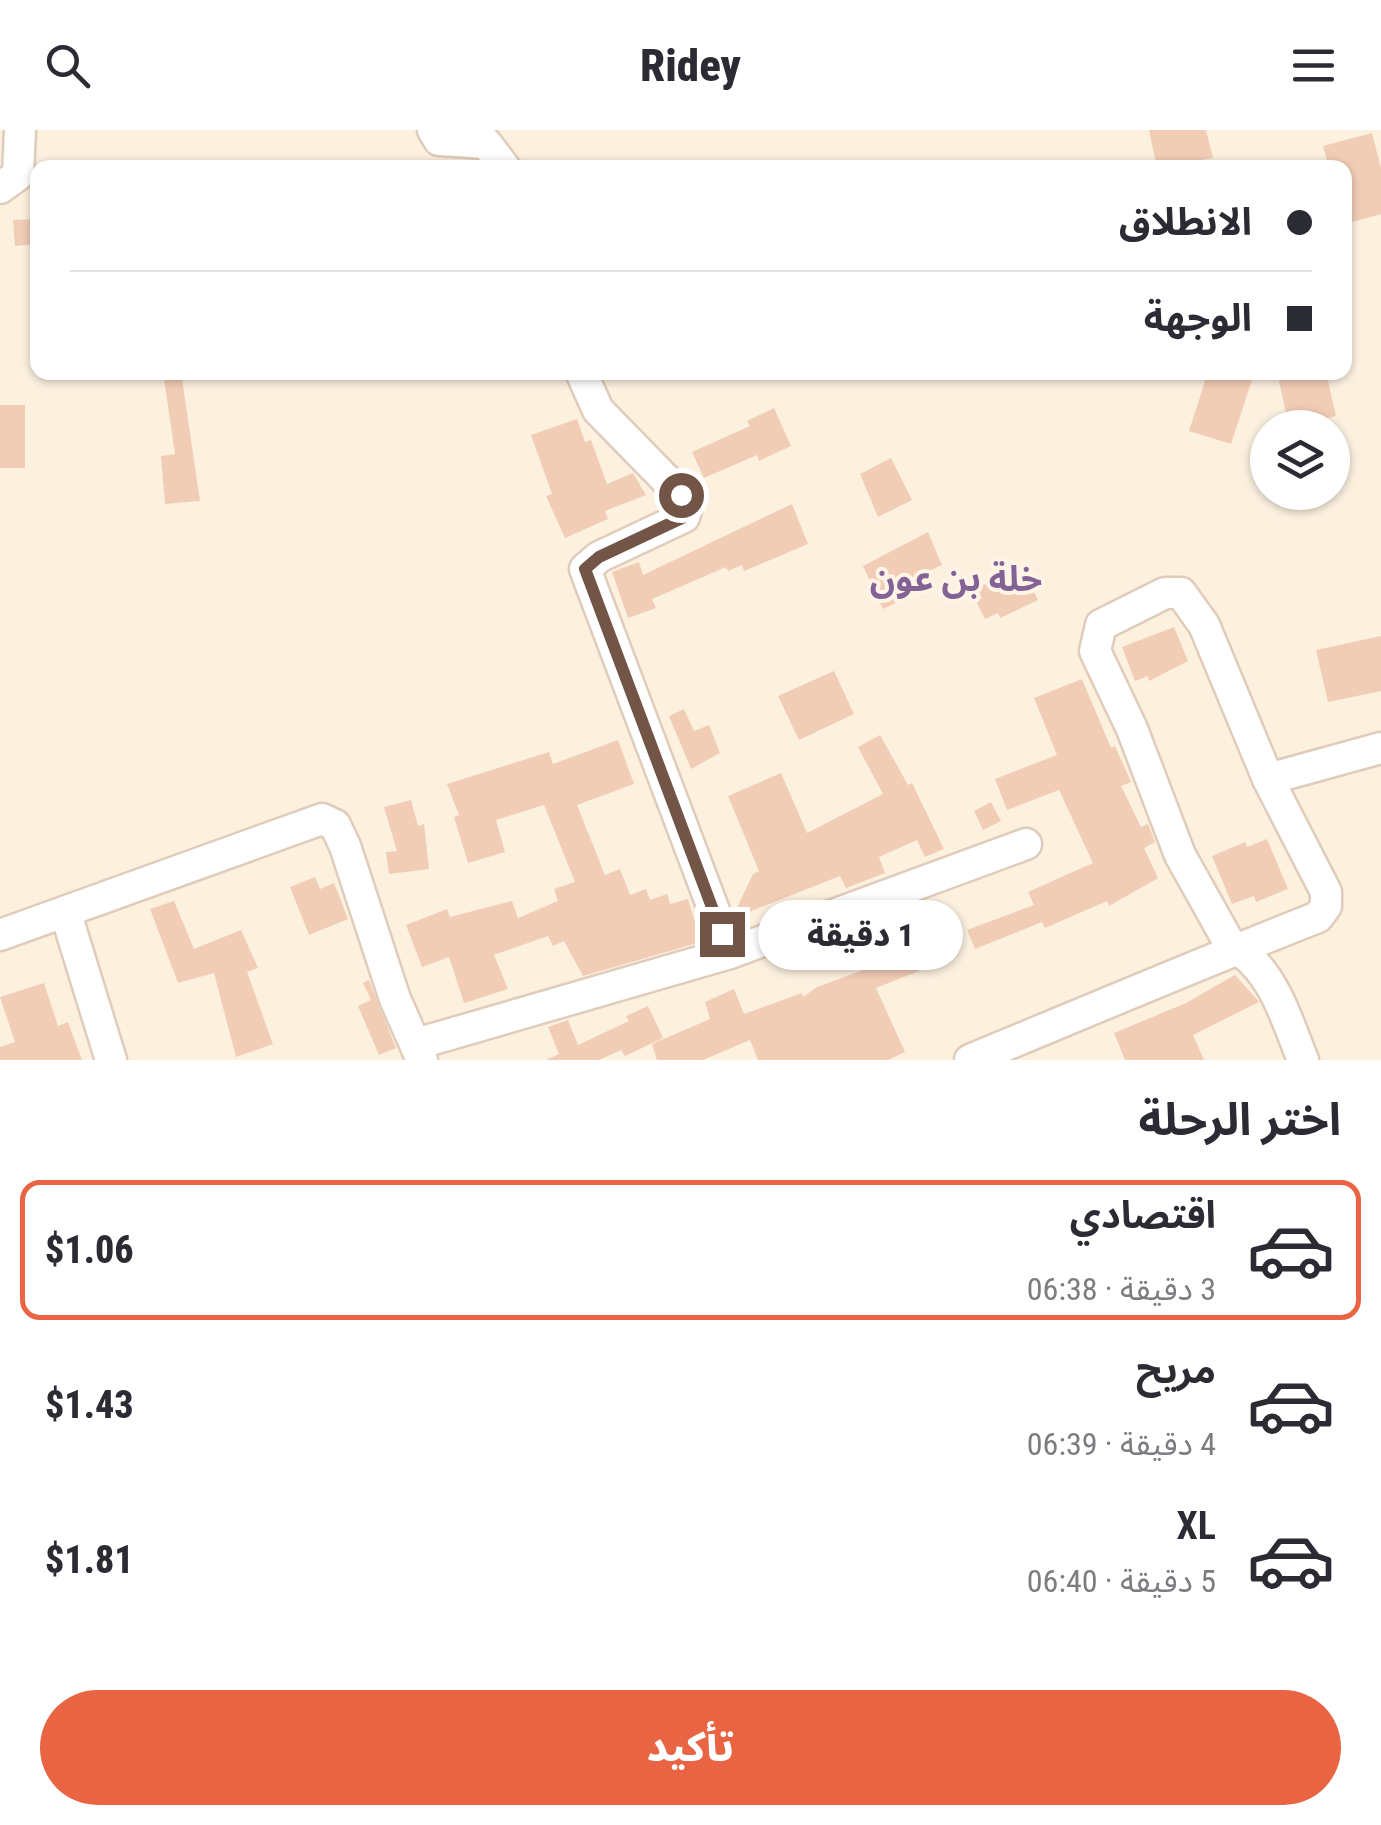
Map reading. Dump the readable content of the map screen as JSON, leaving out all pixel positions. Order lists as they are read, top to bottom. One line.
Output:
{"districts":["خلة بن عون"],"page":{"header":"Ridey","banner":["الانطلاق","الوجهة"],"bubble":"1 دقيقة","heading":"اختر الرحلة","list":[{"name":"اقتصادي","note":"3 دقيقة · 06:38","value":"$1.06"},{"name":"مريح","note":"4 دقيقة · 06:39","value":"$1.43"},{"name":"XL","note":"5 دقيقة · 06:40","value":"$1.81"}],"buttons":"تأكيد"}}
